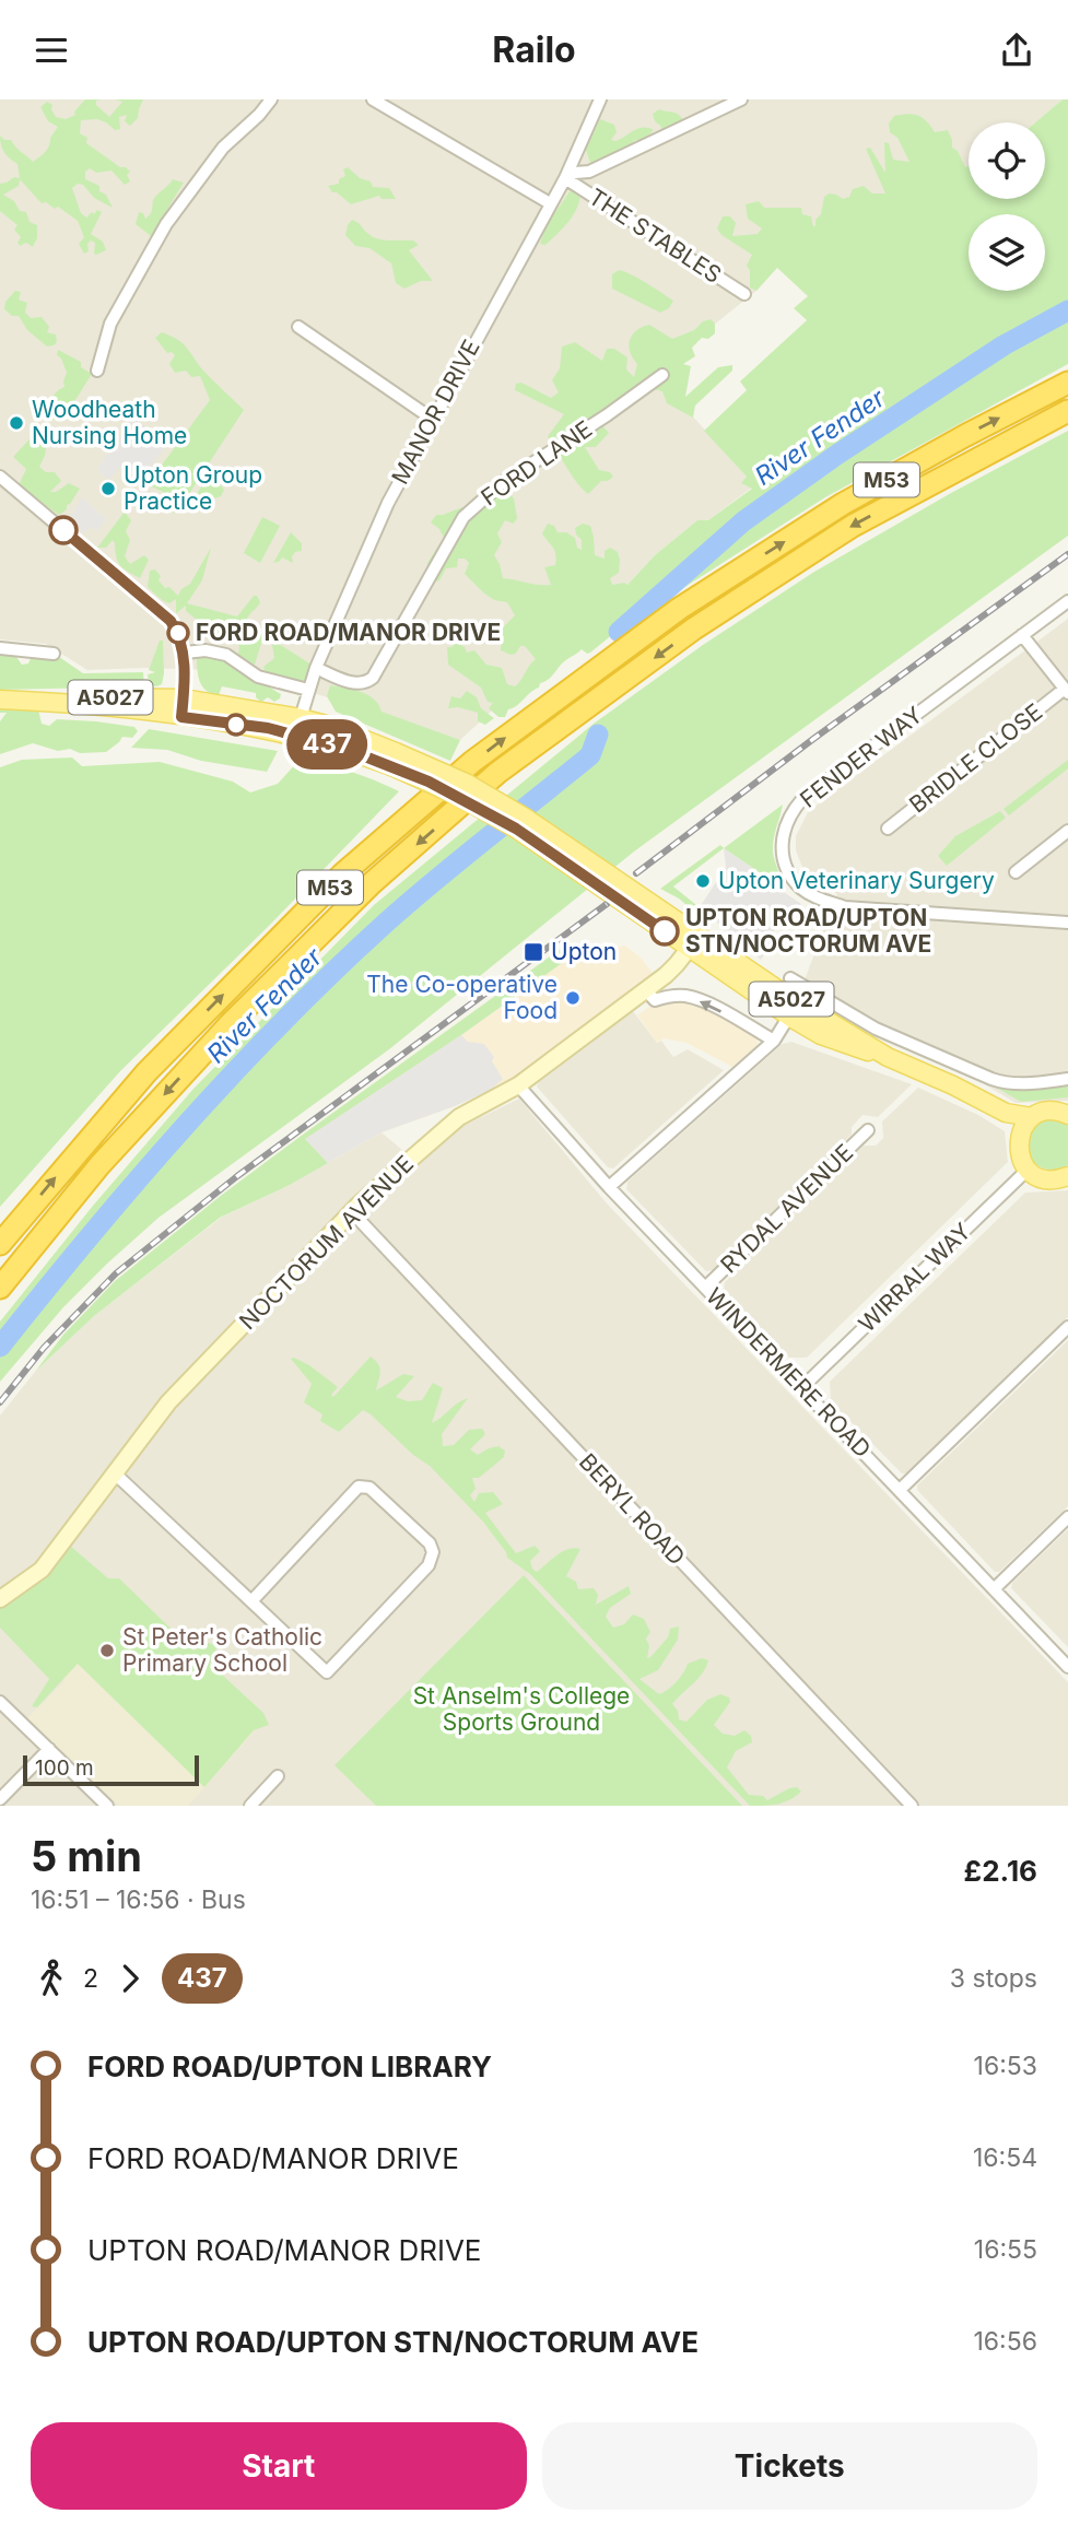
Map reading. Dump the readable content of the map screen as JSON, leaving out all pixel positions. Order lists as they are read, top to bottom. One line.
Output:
{"streets":{"highway":["M53"],"main road":["A5027"],"street":["THE STABLES","MANOR DRIVE","FORD LANE","FENDER WAY","BRIDLE CLOSE","RYDAL AVENUE","NOCTORUM AVENUE","WIRRAL WAY","WINDERMERE ROAD","BERYL ROAD"]},"crossings":[["THE STABLES","MANOR DRIVE"],["MANOR DRIVE","FORD LANE"],["MANOR DRIVE","A5027"],["A5027","NOCTORUM AVENUE"],["RYDAL AVENUE","WINDERMERE ROAD"],["NOCTORUM AVENUE","WINDERMERE ROAD"],["NOCTORUM AVENUE","BERYL ROAD"],["WIRRAL WAY","WINDERMERE ROAD"]],"water":["River Fender"],"parks":["St Anselm's College Sports Ground"],"places":{"other":["Woodheath Nursing Home","Upton Group Practice","FORD ROAD/MANOR DRIVE","Upton Veterinary Surgery","UPTON ROAD/UPTON STN/NOCTORUM AVE","The Co-operative Food","St Peter's Catholic Primary School"],"transit":["Upton"]},"lines":["bus line 437"],"scale_bar":"100 m","page":{"header":"Railo","on_map":"437","scale":"100 m","heading":["5 min","16:51 – 16:56 · Bus","£2.16"],"legs":["2","437","3 stops"],"list":[{"name":"FORD ROAD/UPTON LIBRARY","value":"16:53"},{"name":"FORD ROAD/MANOR DRIVE","value":"16:54"},{"name":"UPTON ROAD/MANOR DRIVE","value":"16:55"},{"name":"UPTON ROAD/UPTON STN/NOCTORUM AVE","value":"16:56"}],"buttons":["Start","Tickets"]}}
